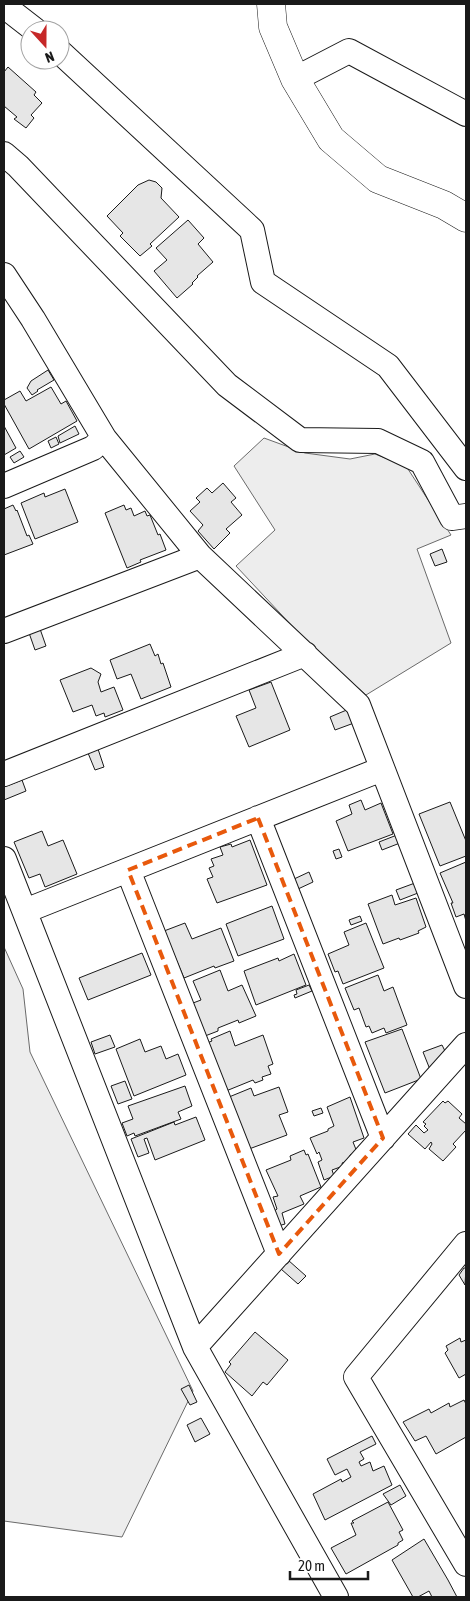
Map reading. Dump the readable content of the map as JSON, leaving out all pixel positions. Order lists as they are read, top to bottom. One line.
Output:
{"scale_bar":"20 m","north":"bottom"}
